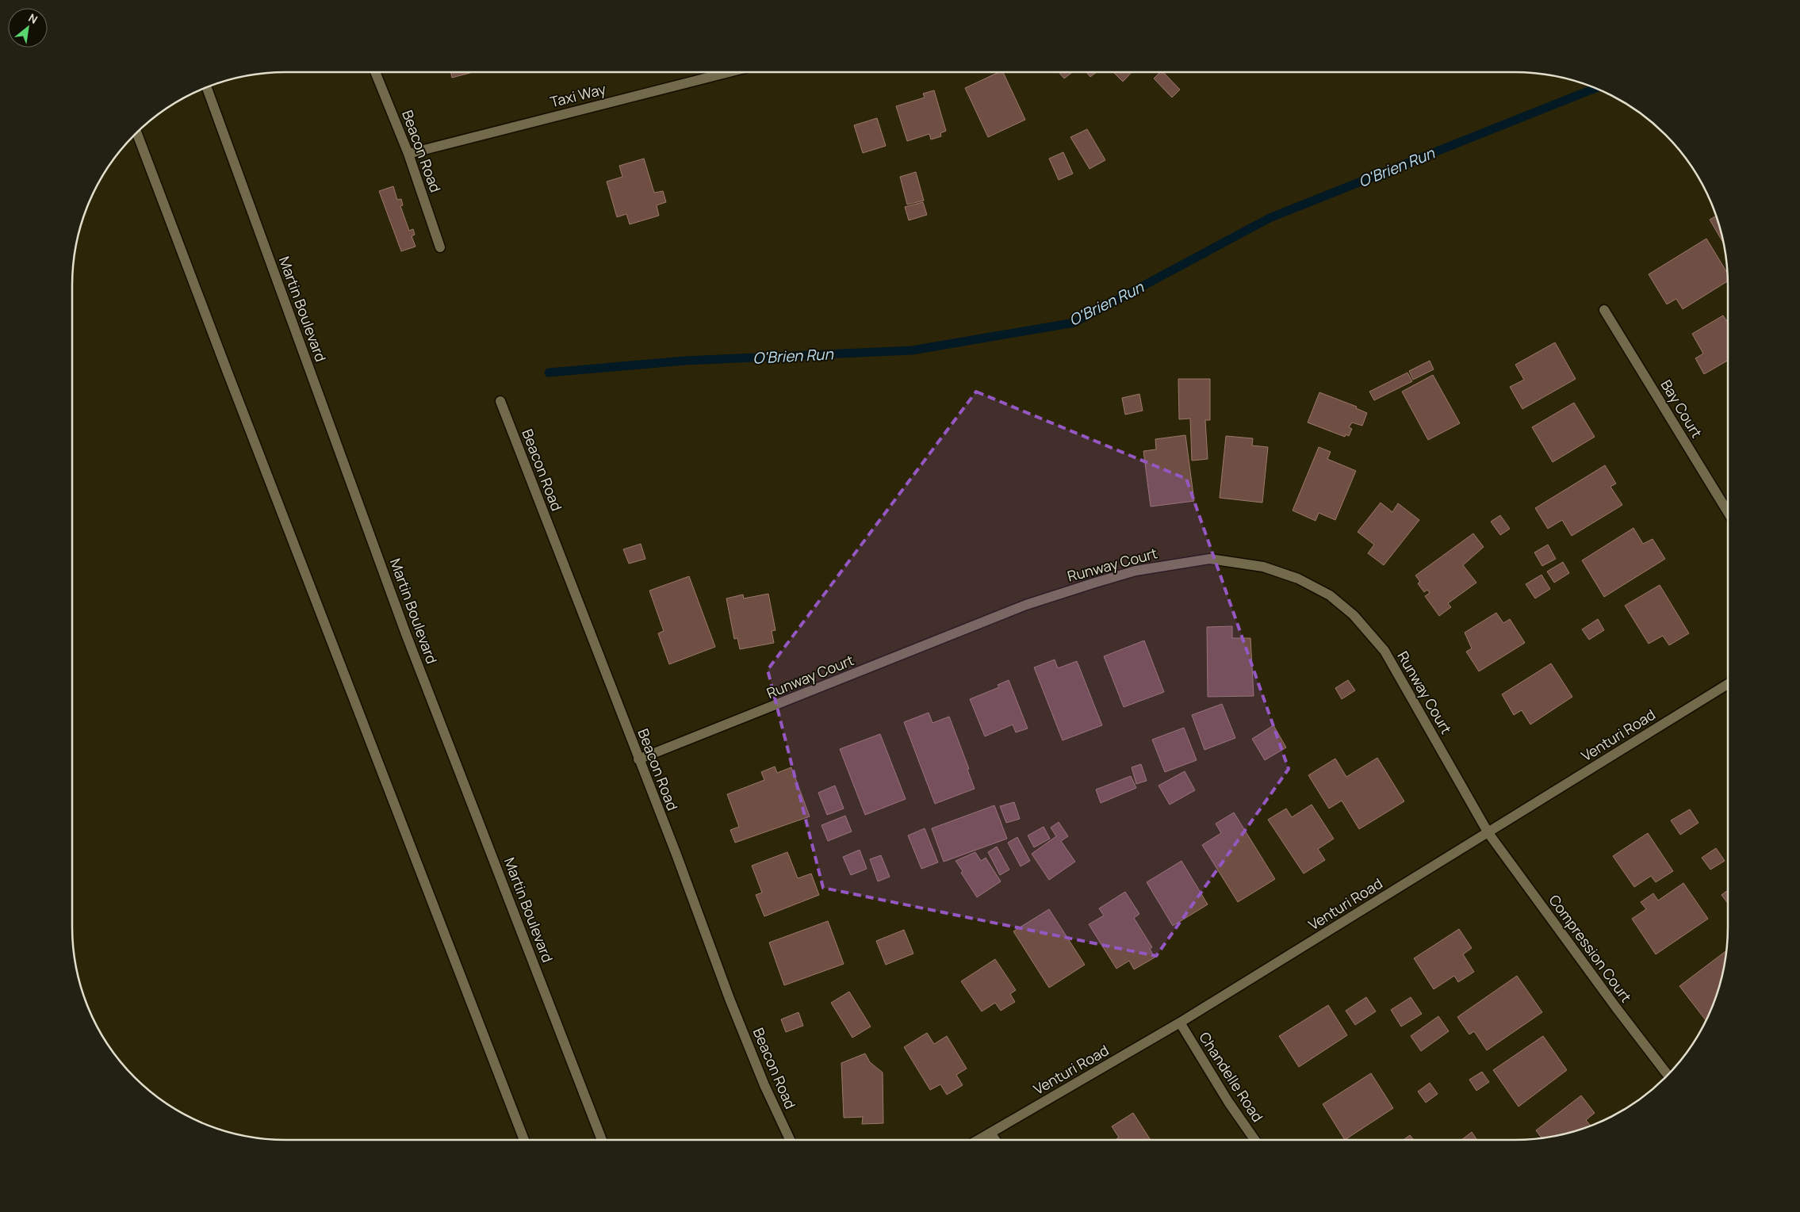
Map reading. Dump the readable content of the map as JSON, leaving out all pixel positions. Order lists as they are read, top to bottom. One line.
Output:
{"streets":{"street":["Taxi Way","Beacon Road","Martin Boulevard","Bay Court","Runway Court","Venturi Road","Compression Court","Chandelle Road"]},"crossings":[["Taxi Way","Beacon Road"],["Beacon Road","Runway Court"],["Runway Court","Venturi Road"],["Runway Court","Compression Court"],["Venturi Road","Compression Court"],["Venturi Road","Chandelle Road"]],"water":["O'Brien Run"],"north":"top right"}
